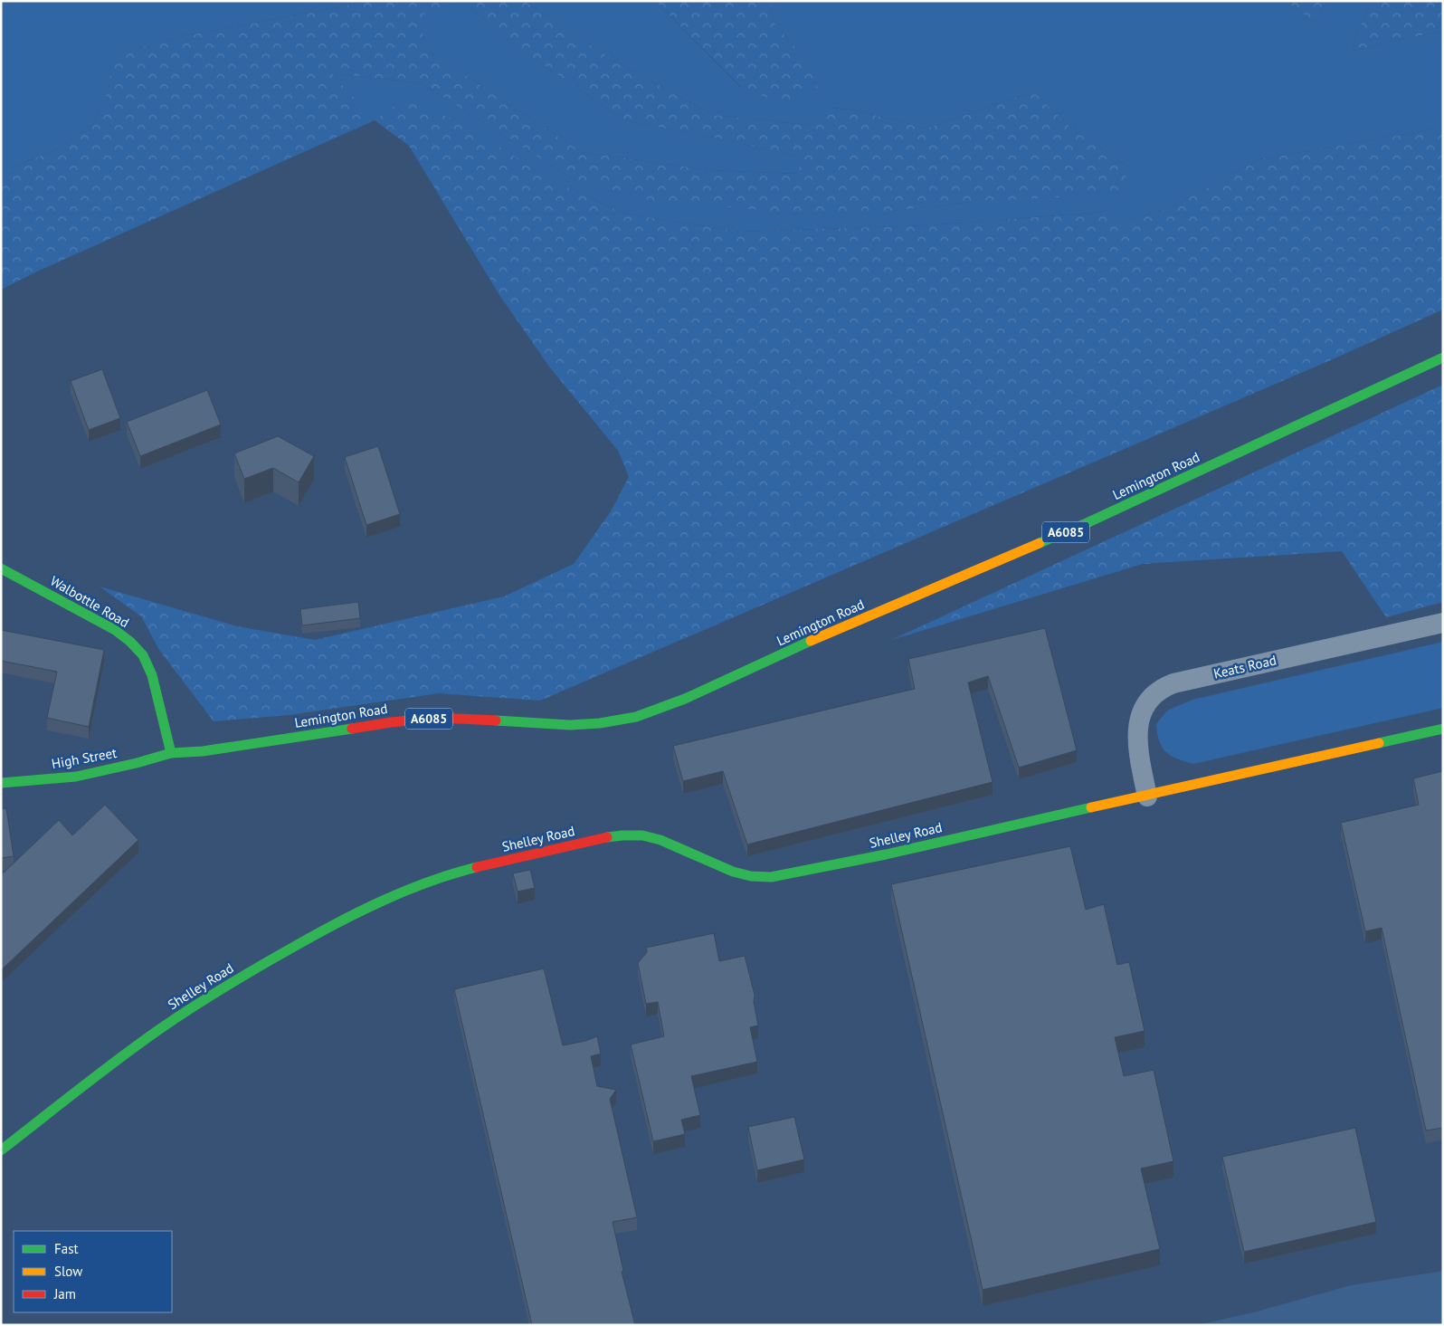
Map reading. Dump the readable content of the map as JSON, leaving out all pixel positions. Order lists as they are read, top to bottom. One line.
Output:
{"streets":{"street":["Lemington Road","A6085","Walbottle Road","Keats Road","High Street","Shelley Road"]},"crossings":[["Lemington Road","Walbottle Road"],["Lemington Road","High Street"],["Walbottle Road","High Street"],["Keats Road","Shelley Road"]],"legend":["Fast","Slow","Jam"]}
